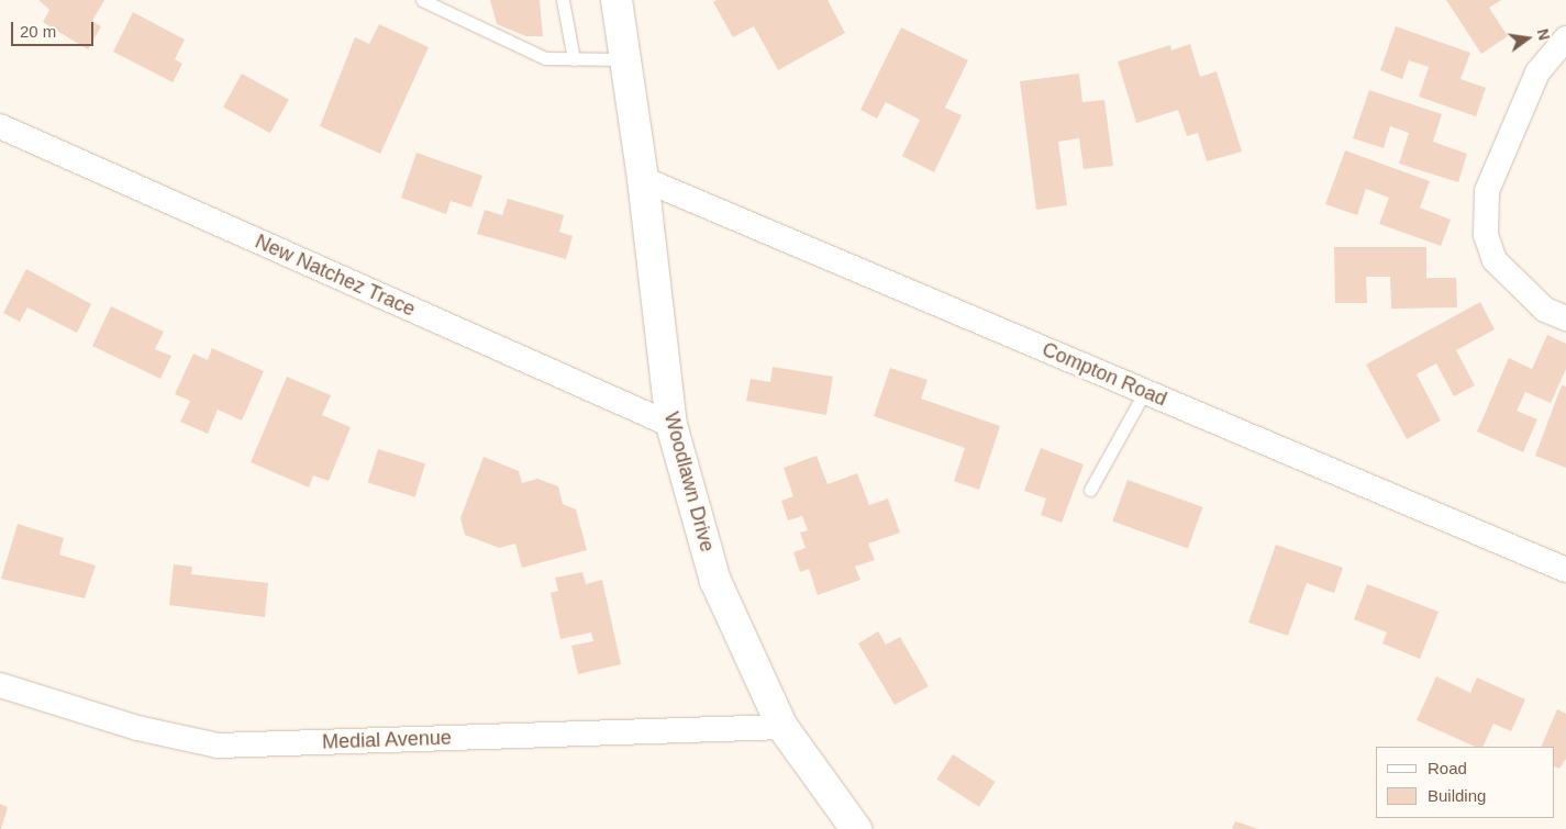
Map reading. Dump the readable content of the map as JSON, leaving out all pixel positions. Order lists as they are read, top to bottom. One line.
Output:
{"streets":{"main road":["Woodlawn Drive"],"street":["New Natchez Trace","Compton Road","Medial Avenue"]},"crossings":[["New Natchez Trace","Woodlawn Drive"],["Compton Road","Woodlawn Drive"],["Woodlawn Drive","Medial Avenue"]],"legend":["Road","Building"],"scale_bar":"20 m","north":"right"}
